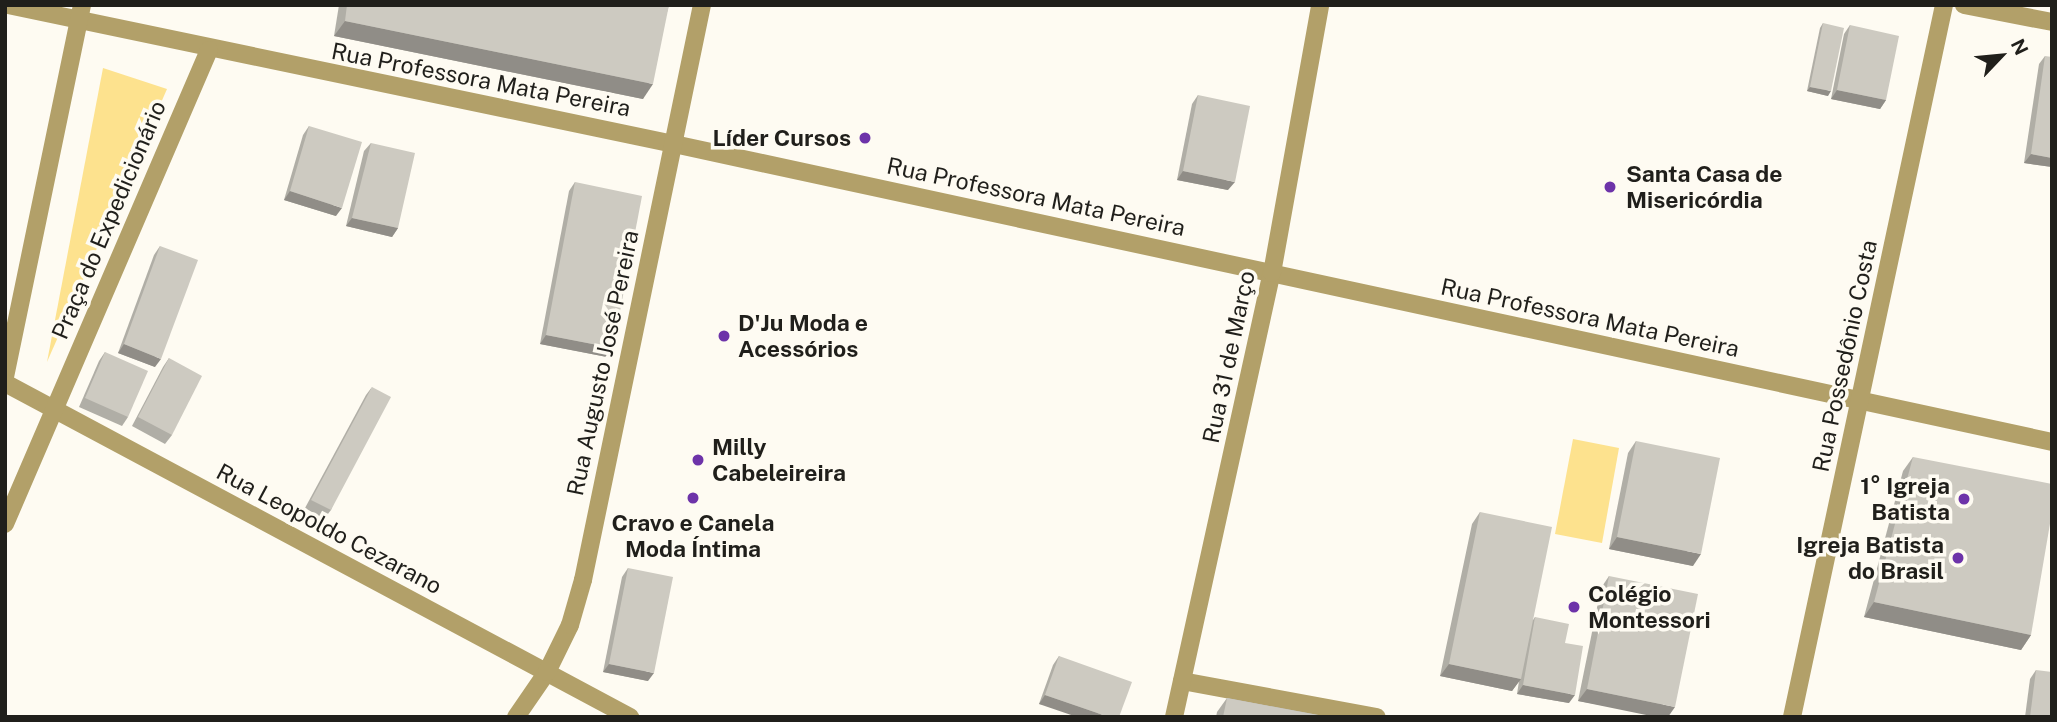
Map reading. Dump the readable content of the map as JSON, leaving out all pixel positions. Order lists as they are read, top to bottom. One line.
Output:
{"streets":{"street":["Rua Professora Mata Pereira","Praça do Expedicionário","Rua Possedônio Costa","Rua 31 de Março","Rua Augusto José Pereira","Rua Leopoldo Cezarano"]},"crossings":[["Rua Professora Mata Pereira","Praça do Expedicionário"],["Rua Professora Mata Pereira","Rua Possedônio Costa"],["Rua Professora Mata Pereira","Rua 31 de Março"],["Rua Professora Mata Pereira","Rua Augusto José Pereira"],["Praça do Expedicionário","Rua Leopoldo Cezarano"],["Rua Augusto José Pereira","Rua Leopoldo Cezarano"]],"places":["Líder Cursos","Santa Casa de Misericórdia","D'Ju Moda e Acessórios","Milly Cabeleireira","Cravo e Canela Moda Íntima","1° Igreja Batista","Igreja Batista do Brasil","Colégio Montessori"],"north":"top right"}
